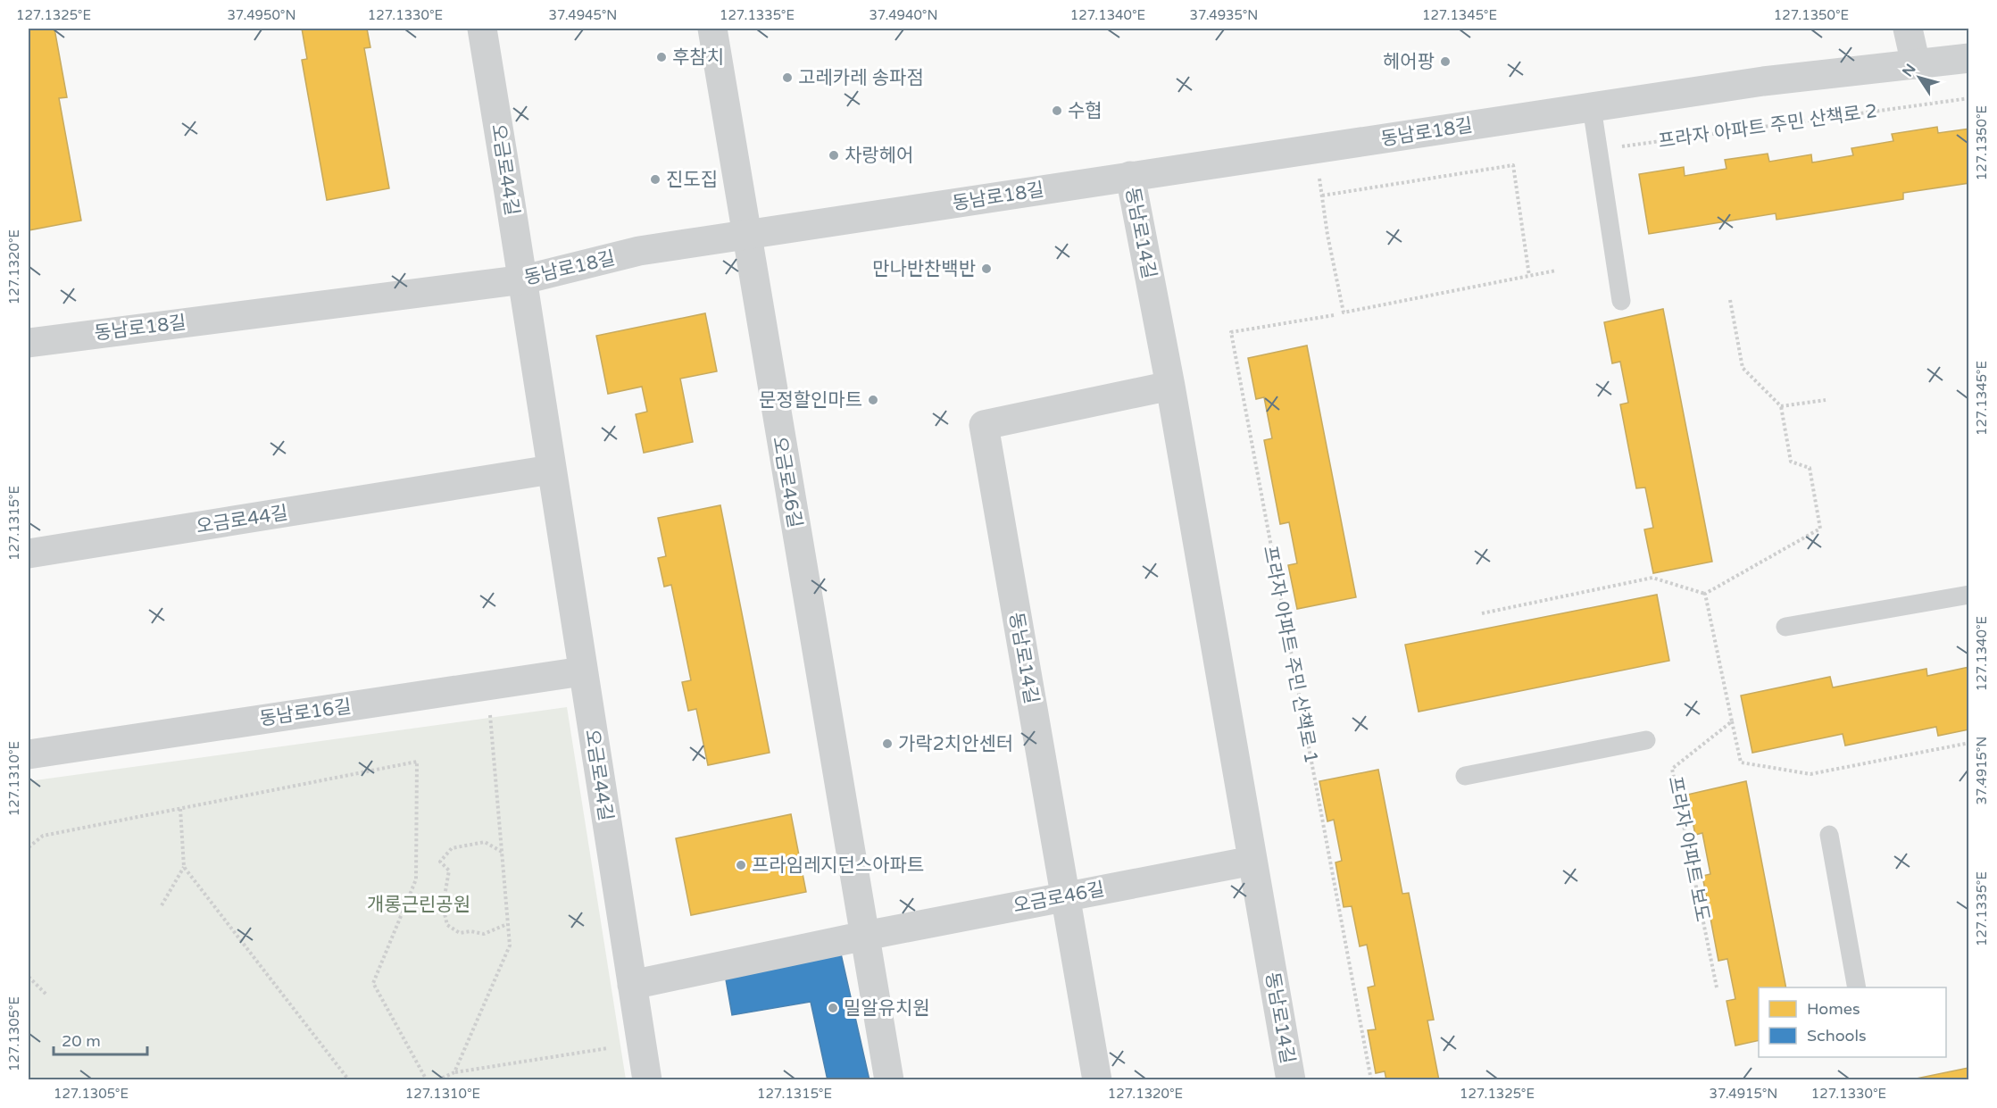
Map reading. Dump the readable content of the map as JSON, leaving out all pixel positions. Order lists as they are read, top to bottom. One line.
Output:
{"streets":{"street":["동남로18길","오금로44길","동남로14길","오금로46길","동남로16길"],"path":["프라자 아파트 주민 산책로 2","프라자 아파트 주민 산책로 1","프라자 아파트 보도"]},"crossings":[["동남로18길","오금로44길"],["동남로18길","동남로14길"],["동남로18길","오금로46길"],["오금로44길","오금로46길"],["오금로44길","동남로16길"],["동남로14길","오금로46길"]],"parks":["개롱근린공원"],"places":["후참치","헤어팡","고레카레 송파점","수협","차랑헤어","진도집","만나반찬백반","문정할인마트","가락2치안센터","프라임레지던스아파트","밀알유치원"],"legend":["Homes","Schools"],"scale_bar":"20 m","north":"top left","coordinates":["127.1325°E","37.4950°N","127.1330°E","37.4945°N","127.1335°E","37.4940°N","127.1340°E","37.4935°N","127.1345°E","127.1350°E","127.1320°E","127.1315°E","37.4915°N","127.1310°E","127.1305°E"]}
